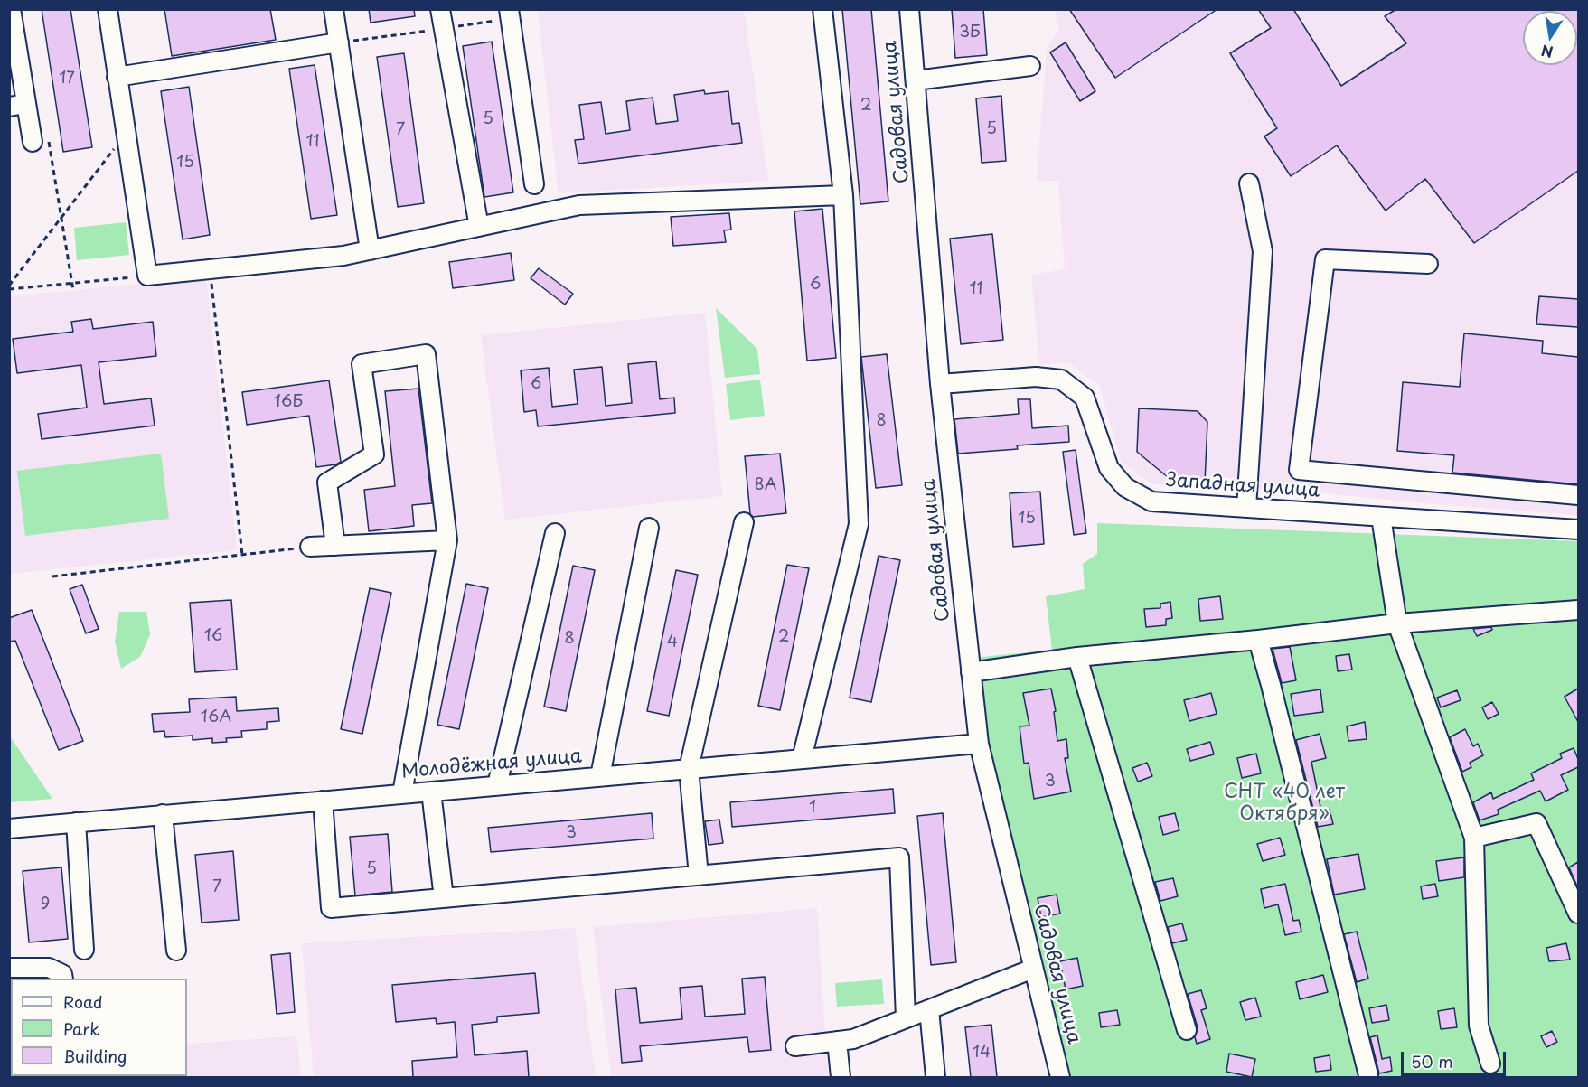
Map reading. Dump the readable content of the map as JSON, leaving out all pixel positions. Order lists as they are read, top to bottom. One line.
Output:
{"streets":{"street":["Садовая улица","Западная улица","Молодёжная улица"]},"crossings":[["Садовая улица","Западная улица"],["Садовая улица","Молодёжная улица"]],"parks":["СНТ «40 лет Октября»"],"house_numbers":["3Б","17","2","5","5","7","11","15","6","11","6","16Б","8","8А","15","16","2","8","4","16А","3","1","3","5","7","9","14"],"legend":["Road","Park","Building"],"scale_bar":"50 m","north":"bottom"}
